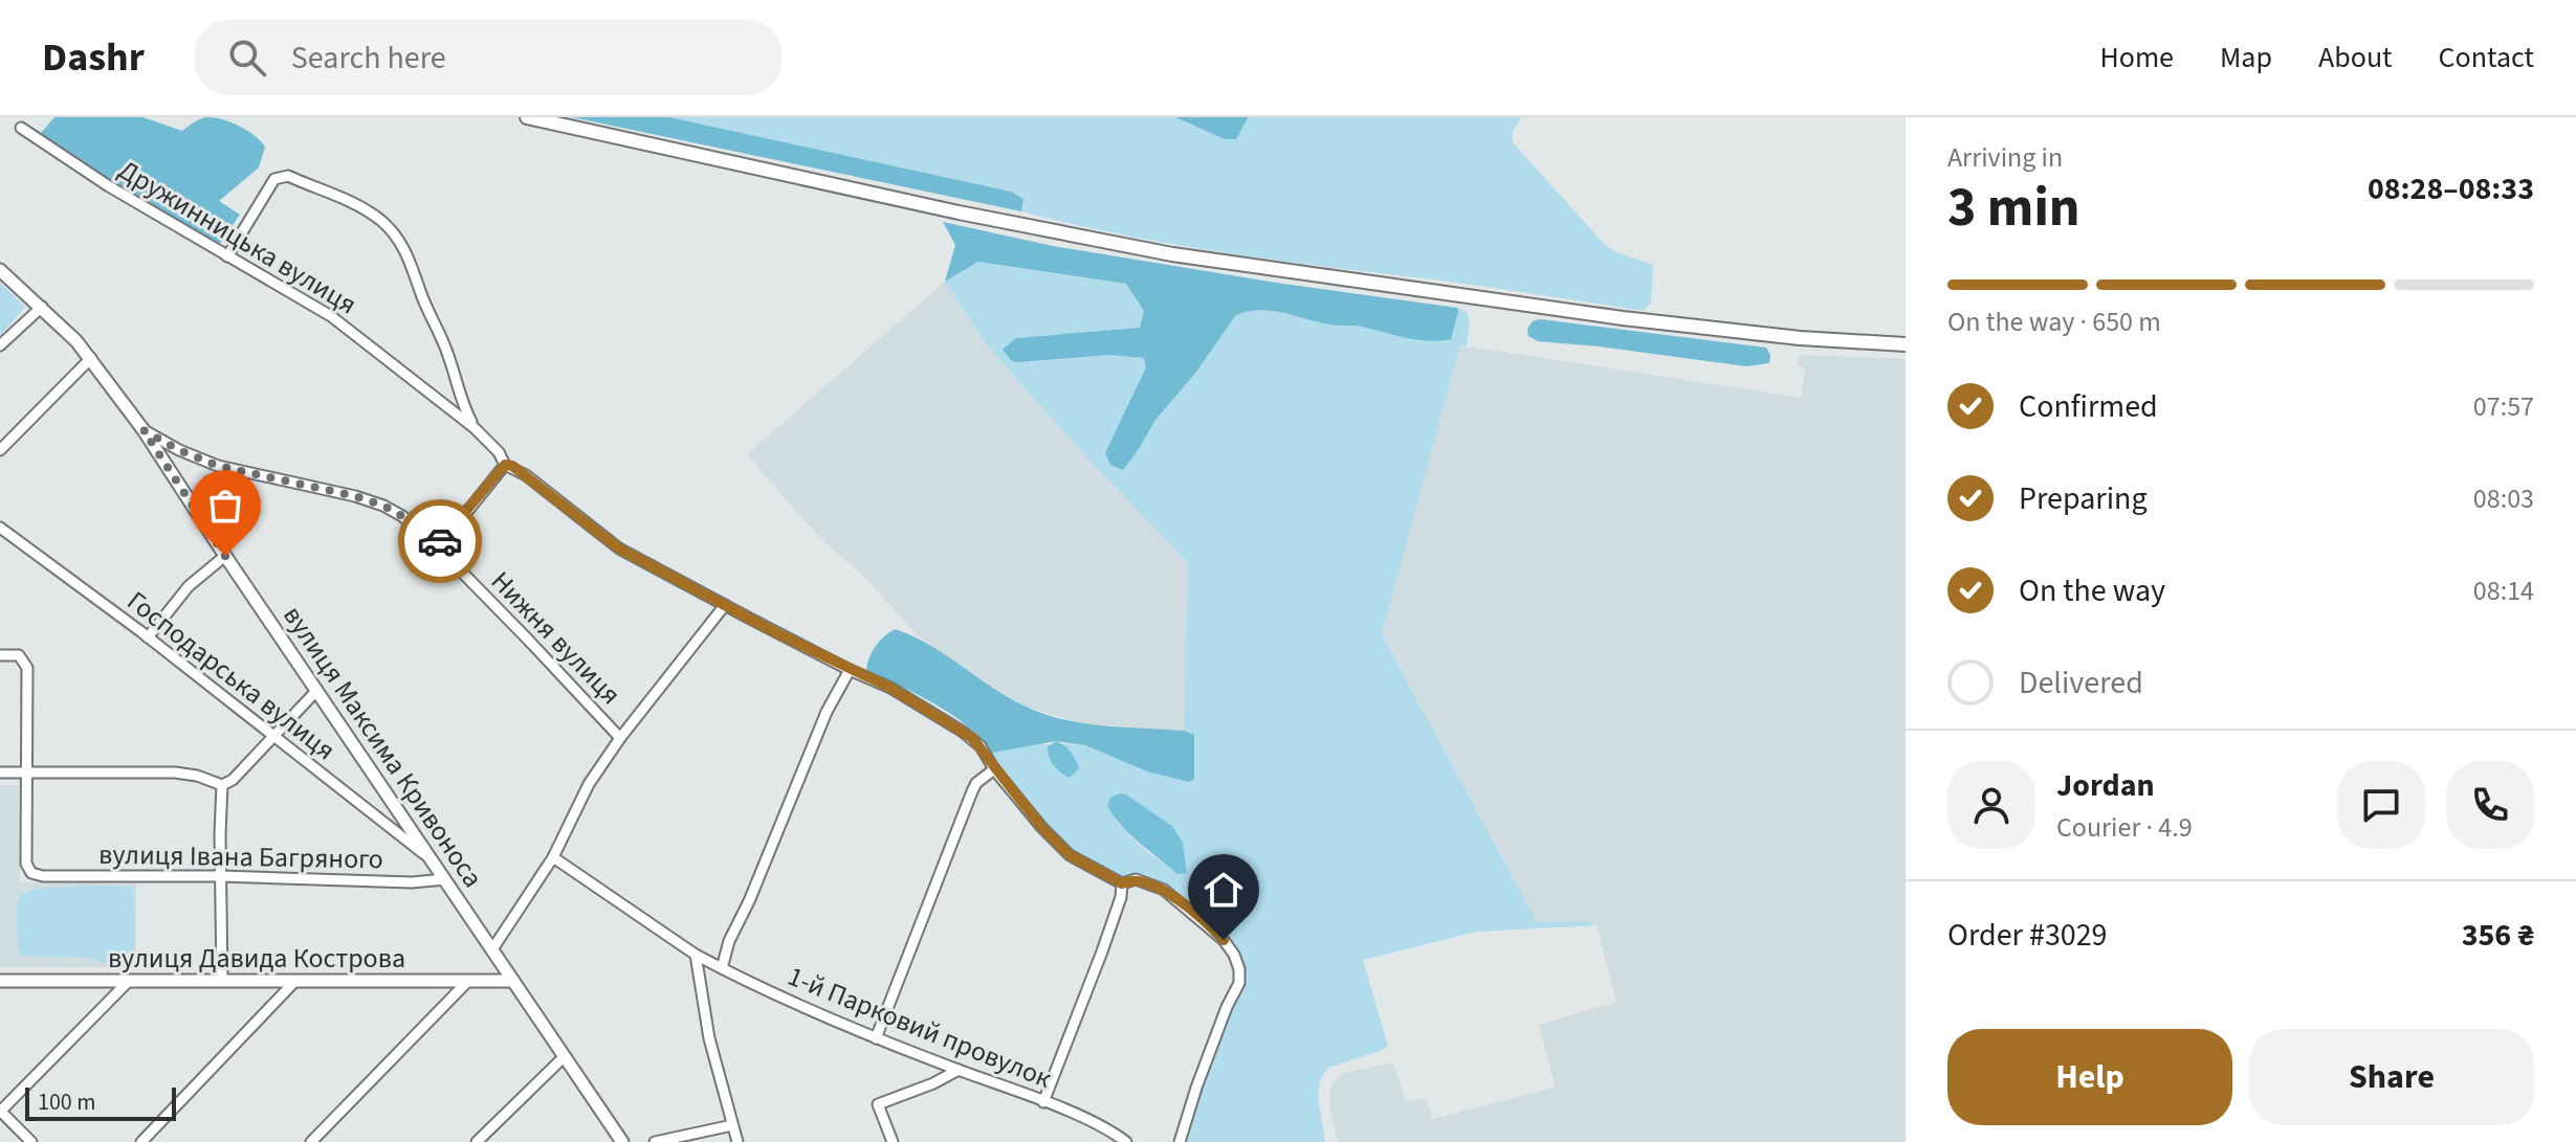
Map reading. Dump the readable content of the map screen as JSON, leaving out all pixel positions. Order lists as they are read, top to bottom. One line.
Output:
{"streets":{"street":["Дружинницька вулиця","Нижня вулиця","Господарська вулиця","вулиця Максима Кривоноса","вулиця Івана Багряного","вулиця Давида Кострова","1-й Парковий провулок"]},"crossings":[["Нижня вулиця","вулиця Максима Кривоноса"],["Господарська вулиця","вулиця Максима Кривоноса"],["вулиця Максима Кривоноса","вулиця Івана Багряного"],["вулиця Максима Кривоноса","вулиця Давида Кострова"]],"scale_bar":"100 m","page":{"header":"Dashr","search":"Search here","nav":["Home","Map","About","Contact"],"heading":["3 min","Arriving in","08:28–08:33"],"panel":["Jordan","Courier · 4.9","Order #3029","356 ₴"],"bar":"On the way · 650 m","list":[["Confirmed","07:57"],["Preparing","08:03"],["On the way","08:14"],"Delivered"],"buttons":["Help","Share"],"scale":"100 m"}}
